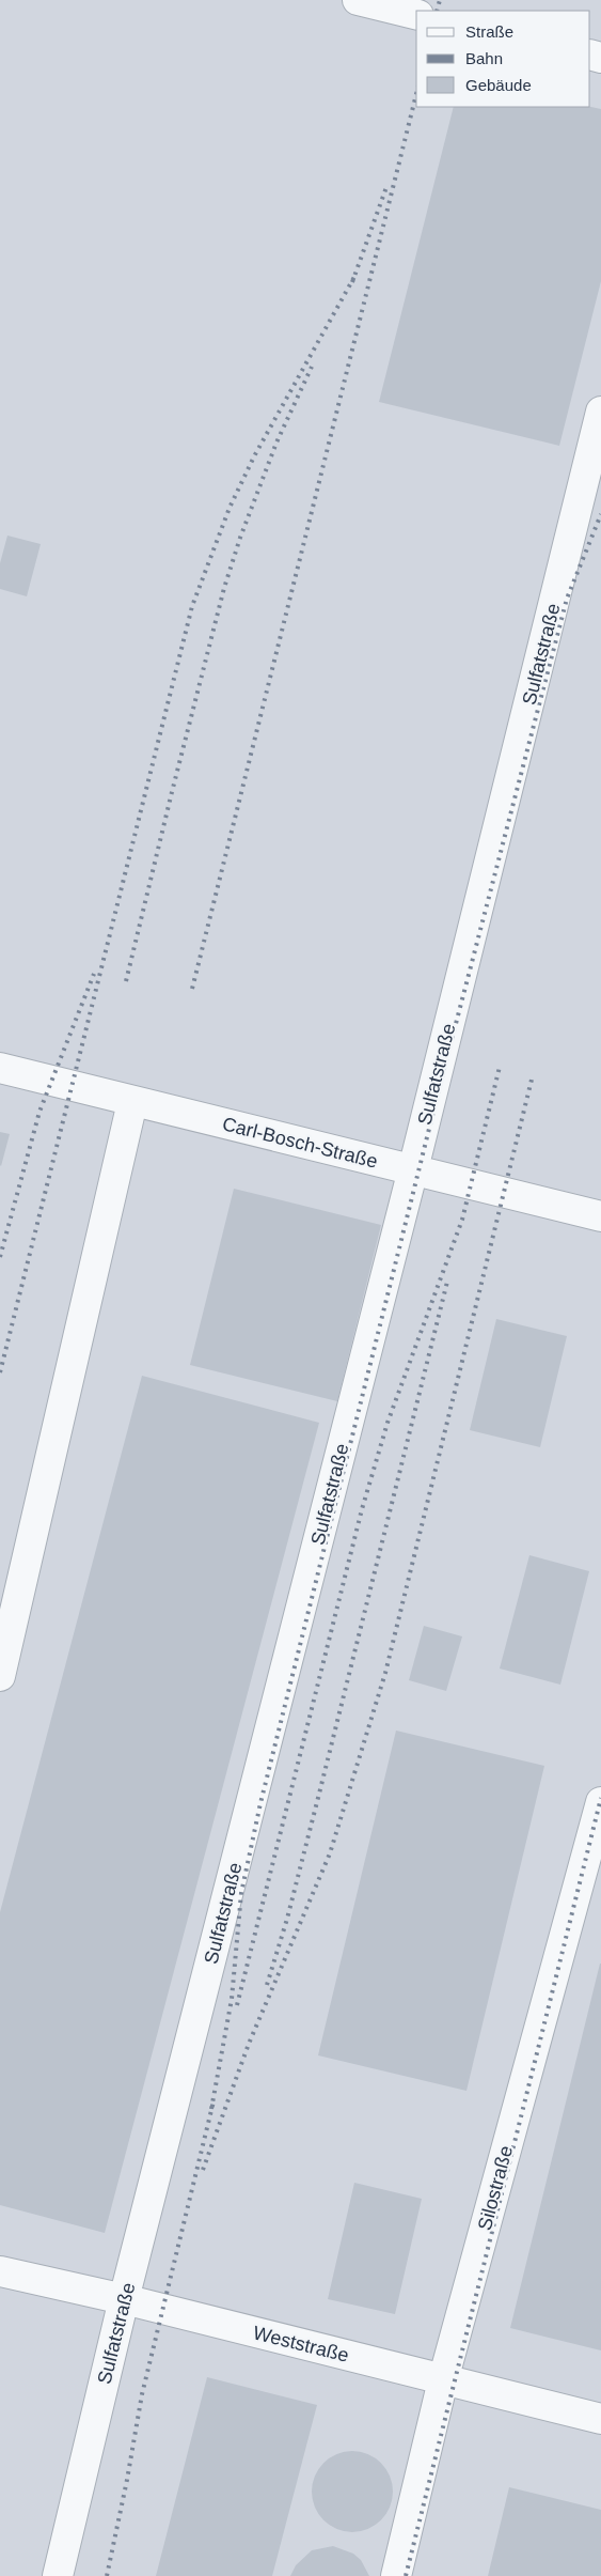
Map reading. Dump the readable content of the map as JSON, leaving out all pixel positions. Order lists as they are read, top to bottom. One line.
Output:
{"streets":{"street":["Sulfatstraße","Carl-Bosch-Straße","Silostraße","Weststraße"]},"crossings":[["Sulfatstraße","Carl-Bosch-Straße"],["Sulfatstraße","Weststraße"],["Silostraße","Weststraße"]],"legend":["Straße","Bahn","Gebäude"]}
